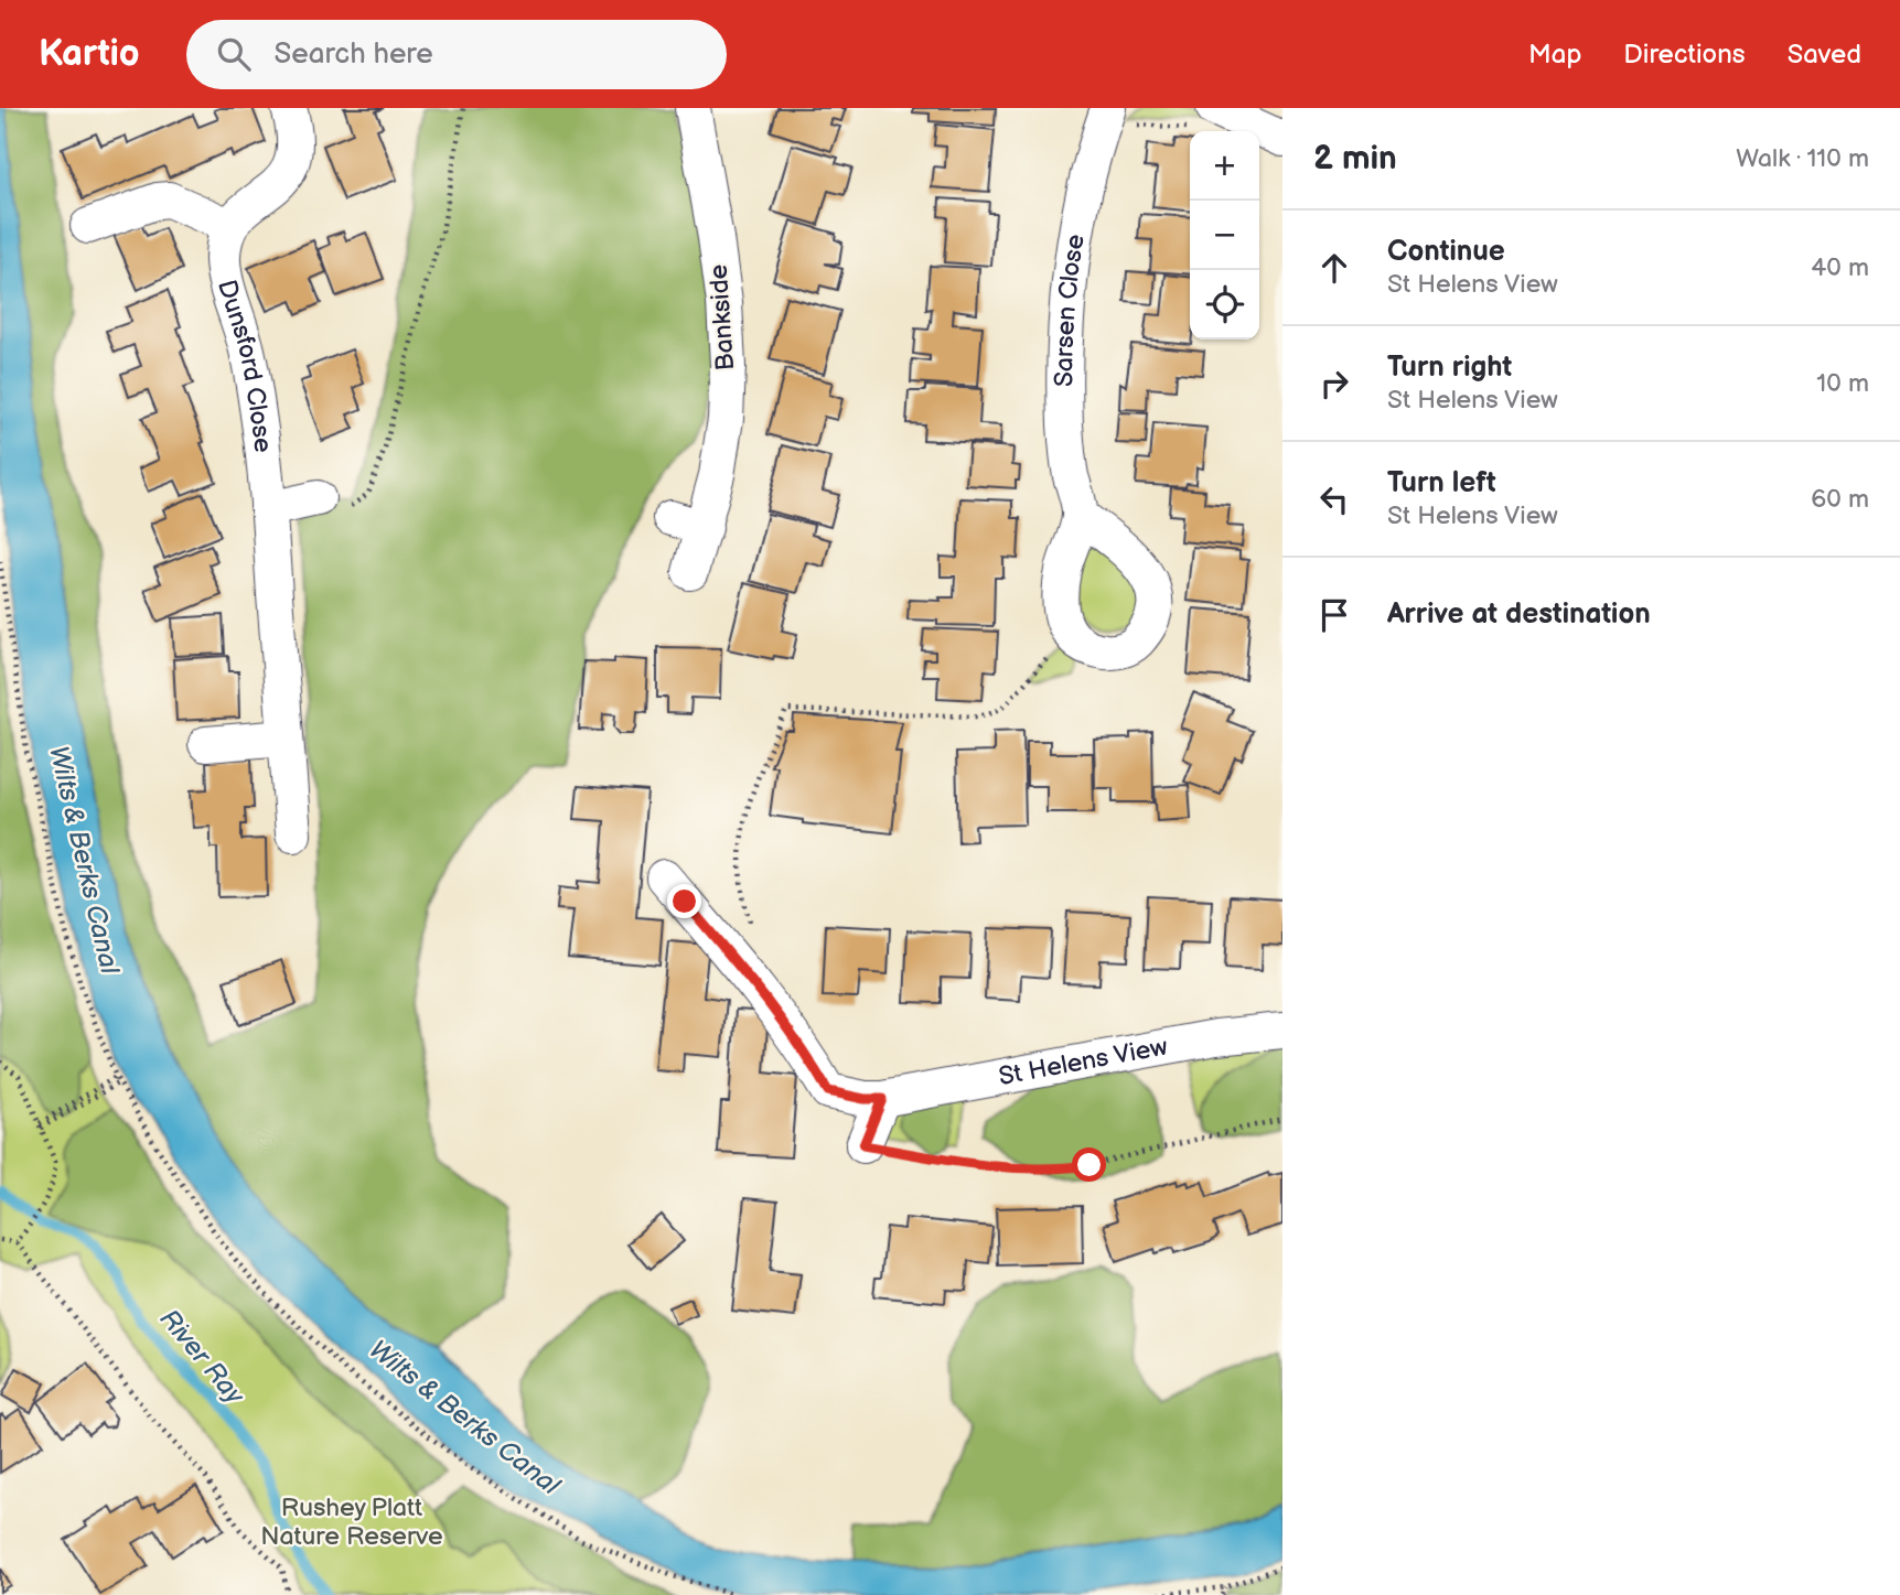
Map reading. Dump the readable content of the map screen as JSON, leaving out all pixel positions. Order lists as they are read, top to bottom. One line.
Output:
{"streets":{"street":["Sarsen Close","Bankside","Dunsford Close","St Helens View"]},"water":["Wilts & Berks Canal","River Ray"],"parks":["Rushey Platt Nature Reserve"],"page":{"header":"Kartio","search":"Search here","nav":["Map","Directions","Saved"],"heading":["2 min","Walk · 110 m"],"map_buttons":["+","−"],"list":[["Continue","St Helens View","40 m"],["Turn right","St Helens View","10 m"],["Turn left","St Helens View","60 m"],"Arrive at destination"]}}
